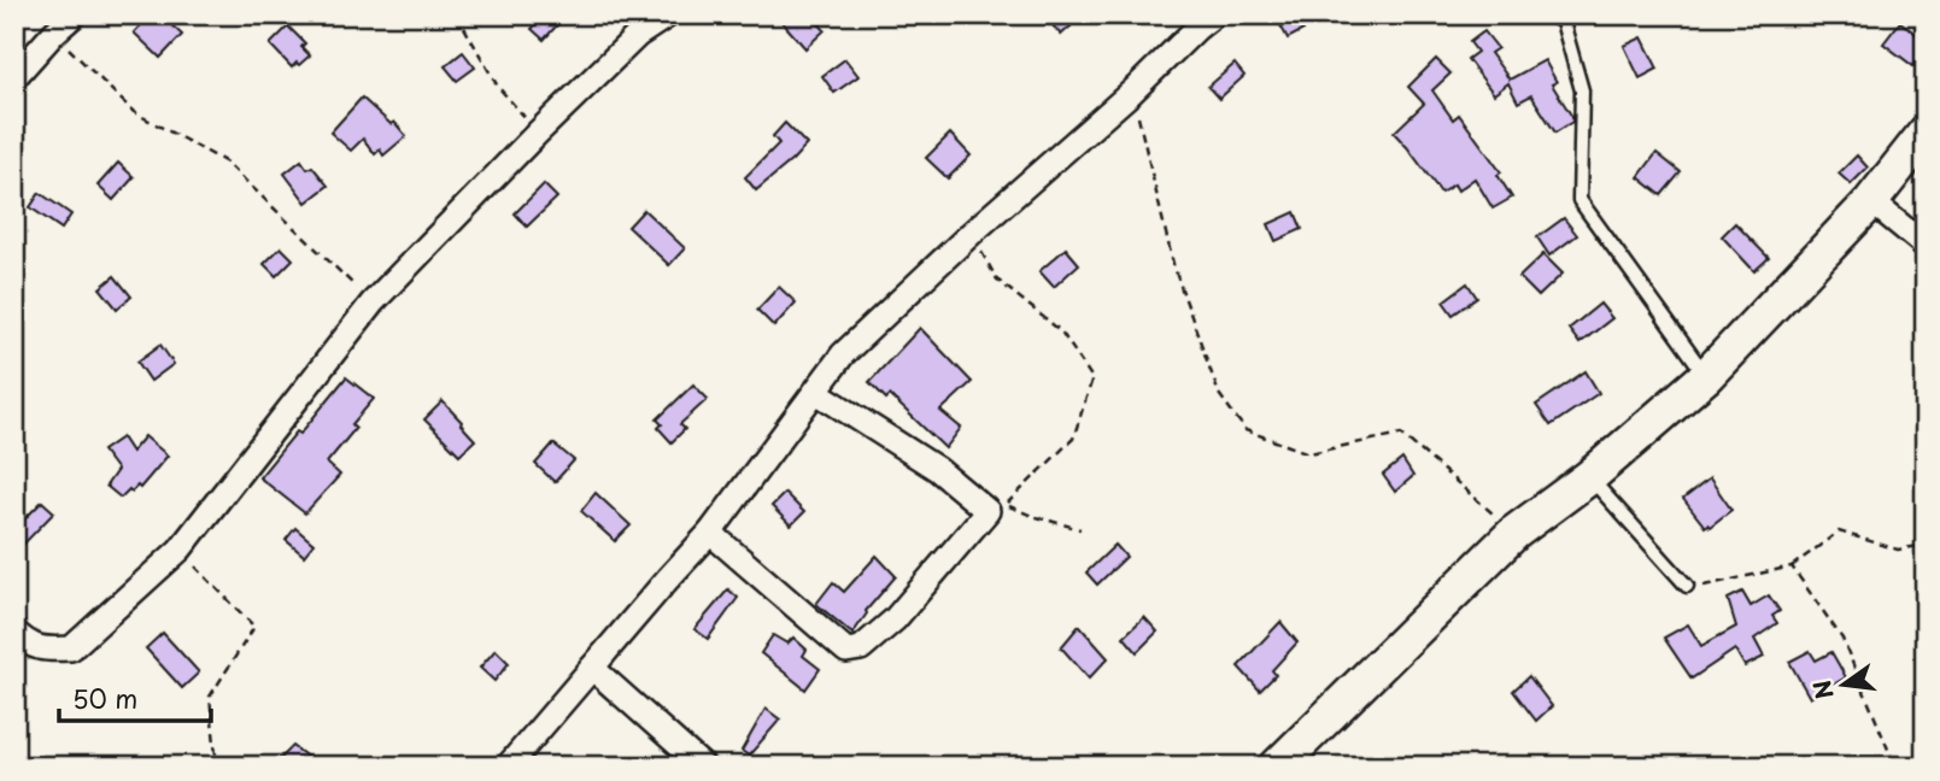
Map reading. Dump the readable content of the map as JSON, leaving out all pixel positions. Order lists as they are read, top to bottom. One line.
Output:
{"scale_bar":"50 m","north":"left"}
